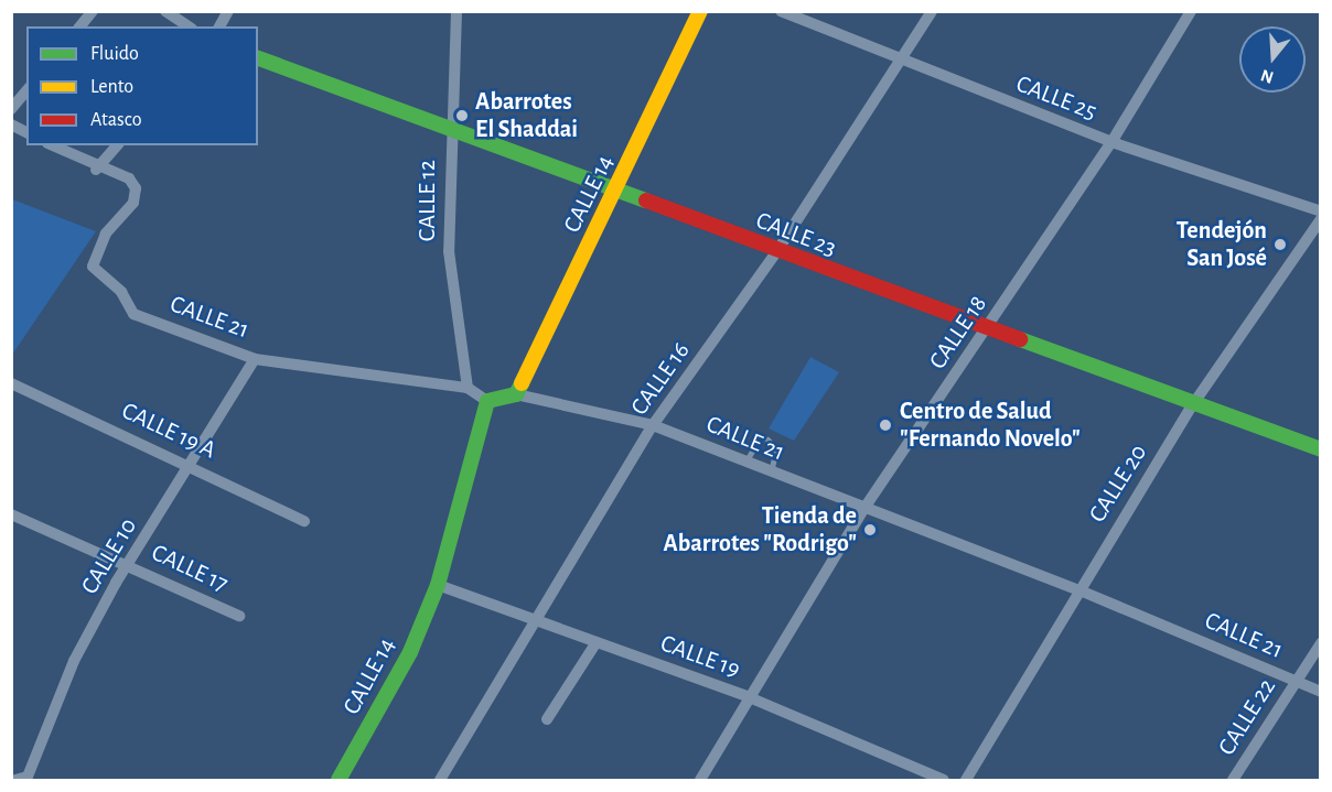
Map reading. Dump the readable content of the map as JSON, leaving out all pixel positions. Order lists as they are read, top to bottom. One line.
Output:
{"streets":{"street":["CALLE 25","CALLE 14","CALLE 12","CALLE 23","CALLE 21","CALLE 18","CALLE 16","CALLE 19 A","CALLE 20","CALLE 10","CALLE 17","CALLE 19","CALLE 22"]},"crossings":[["CALLE 25","CALLE 18"],["CALLE 25","CALLE 16"],["CALLE 14","CALLE 23"],["CALLE 14","CALLE 21"],["CALLE 14","CALLE 19"],["CALLE 12","CALLE 23"],["CALLE 12","CALLE 21"],["CALLE 23","CALLE 18"],["CALLE 23","CALLE 16"],["CALLE 23","CALLE 20"],["CALLE 21","CALLE 18"],["CALLE 21","CALLE 16"],["CALLE 21","CALLE 20"],["CALLE 21","CALLE 10"],["CALLE 21","CALLE 22"],["CALLE 18","CALLE 19"],["CALLE 16","CALLE 19"],["CALLE 19 A","CALLE 10"],["CALLE 10","CALLE 17"]],"places":["Abarrotes El Shaddai","Tendejón San José","Centro de Salud \"Fernando Novelo\"","Tienda de Abarrotes \"Rodrigo\""],"legend":["Fluido","Lento","Atasco"],"north":"bottom"}
